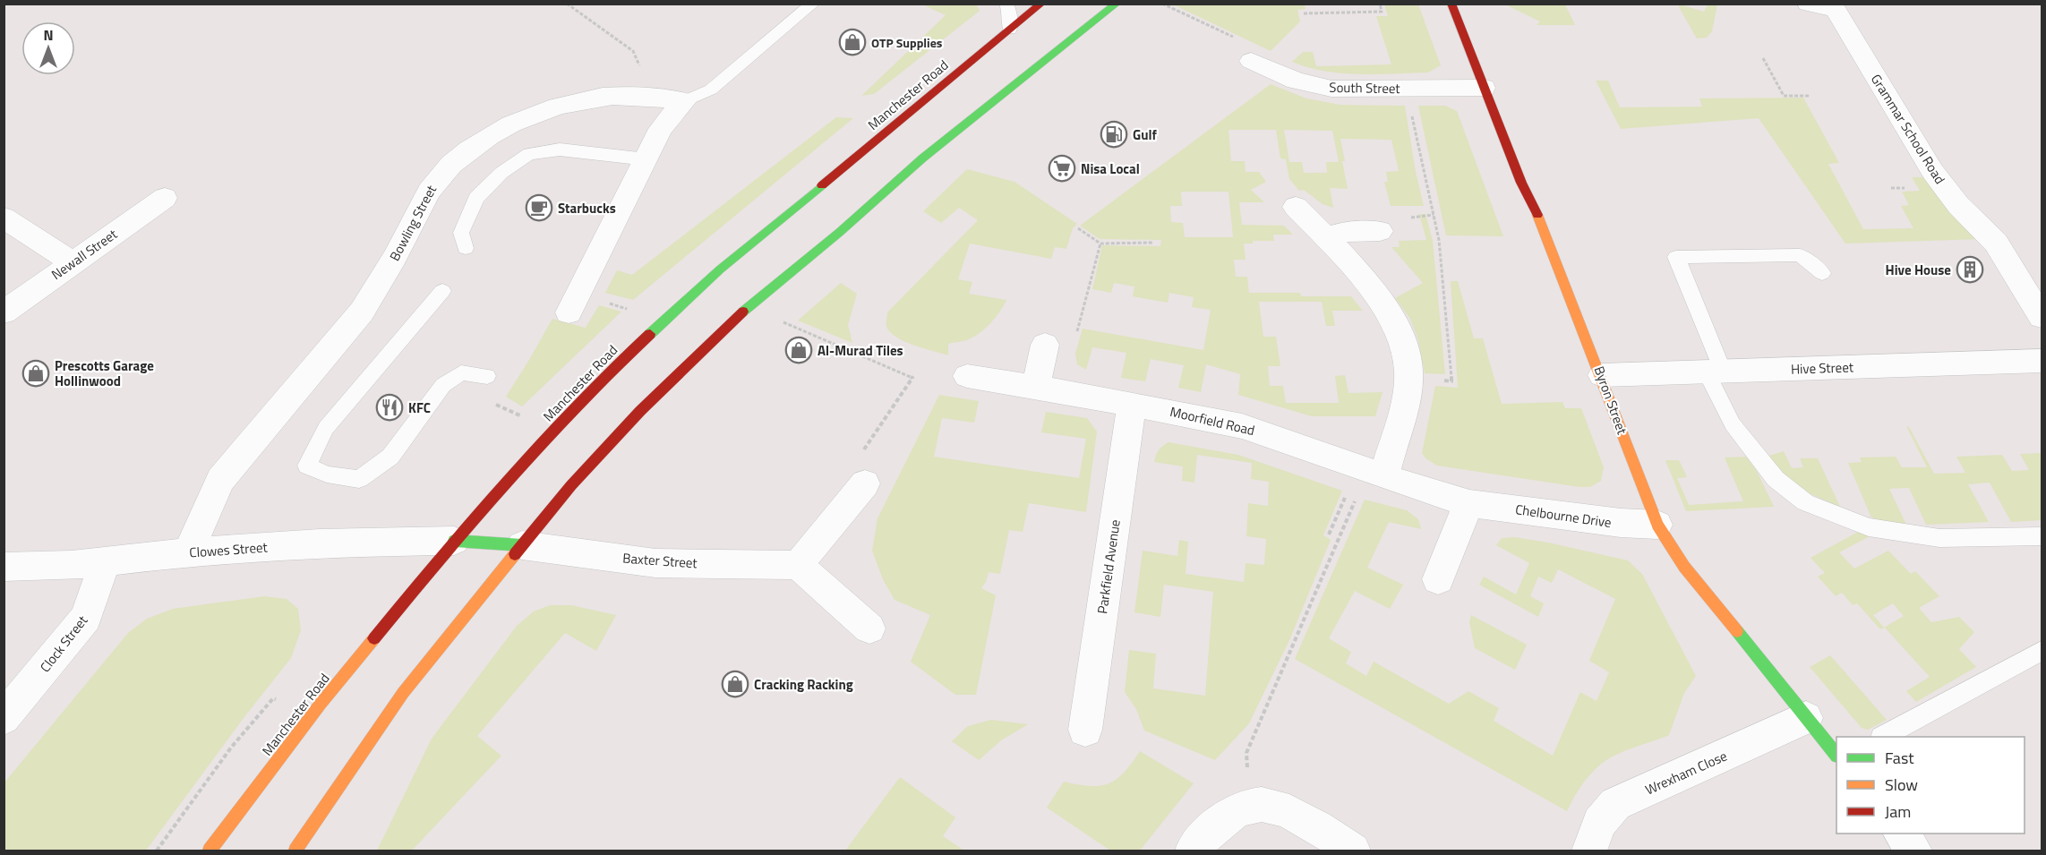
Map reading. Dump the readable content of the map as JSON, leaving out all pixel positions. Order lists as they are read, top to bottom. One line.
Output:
{"streets":{"main road":["Manchester Road","Byron Street"],"street":["South Street","Grammar School Road","Bowling Street","Newall Street","Hive Street","Moorfield Road","Chelbourne Drive","Clowes Street","Baxter Street","Parkfield Avenue","Clock Street","Wrexham Close"]},"crossings":[["South Street","Byron Street"],["Manchester Road","Clowes Street"],["Bowling Street","Clowes Street"],["Hive Street","Byron Street"],["Byron Street","Chelbourne Drive"],["Byron Street","Wrexham Close"],["Moorfield Road","Chelbourne Drive"],["Moorfield Road","Parkfield Avenue"],["Clowes Street","Clock Street"]],"places":{"shop":["OTP Supplies","Al-Murad Tiles","Prescotts Garage Hollinwood","Cracking Racking"],"fuel station":["Gulf"],"supermarket":["Nisa Local"],"cafe":["Starbucks"],"building":["Hive House"],"restaurant":["KFC"]},"legend":["Fast","Slow","Jam"],"north":"top"}
